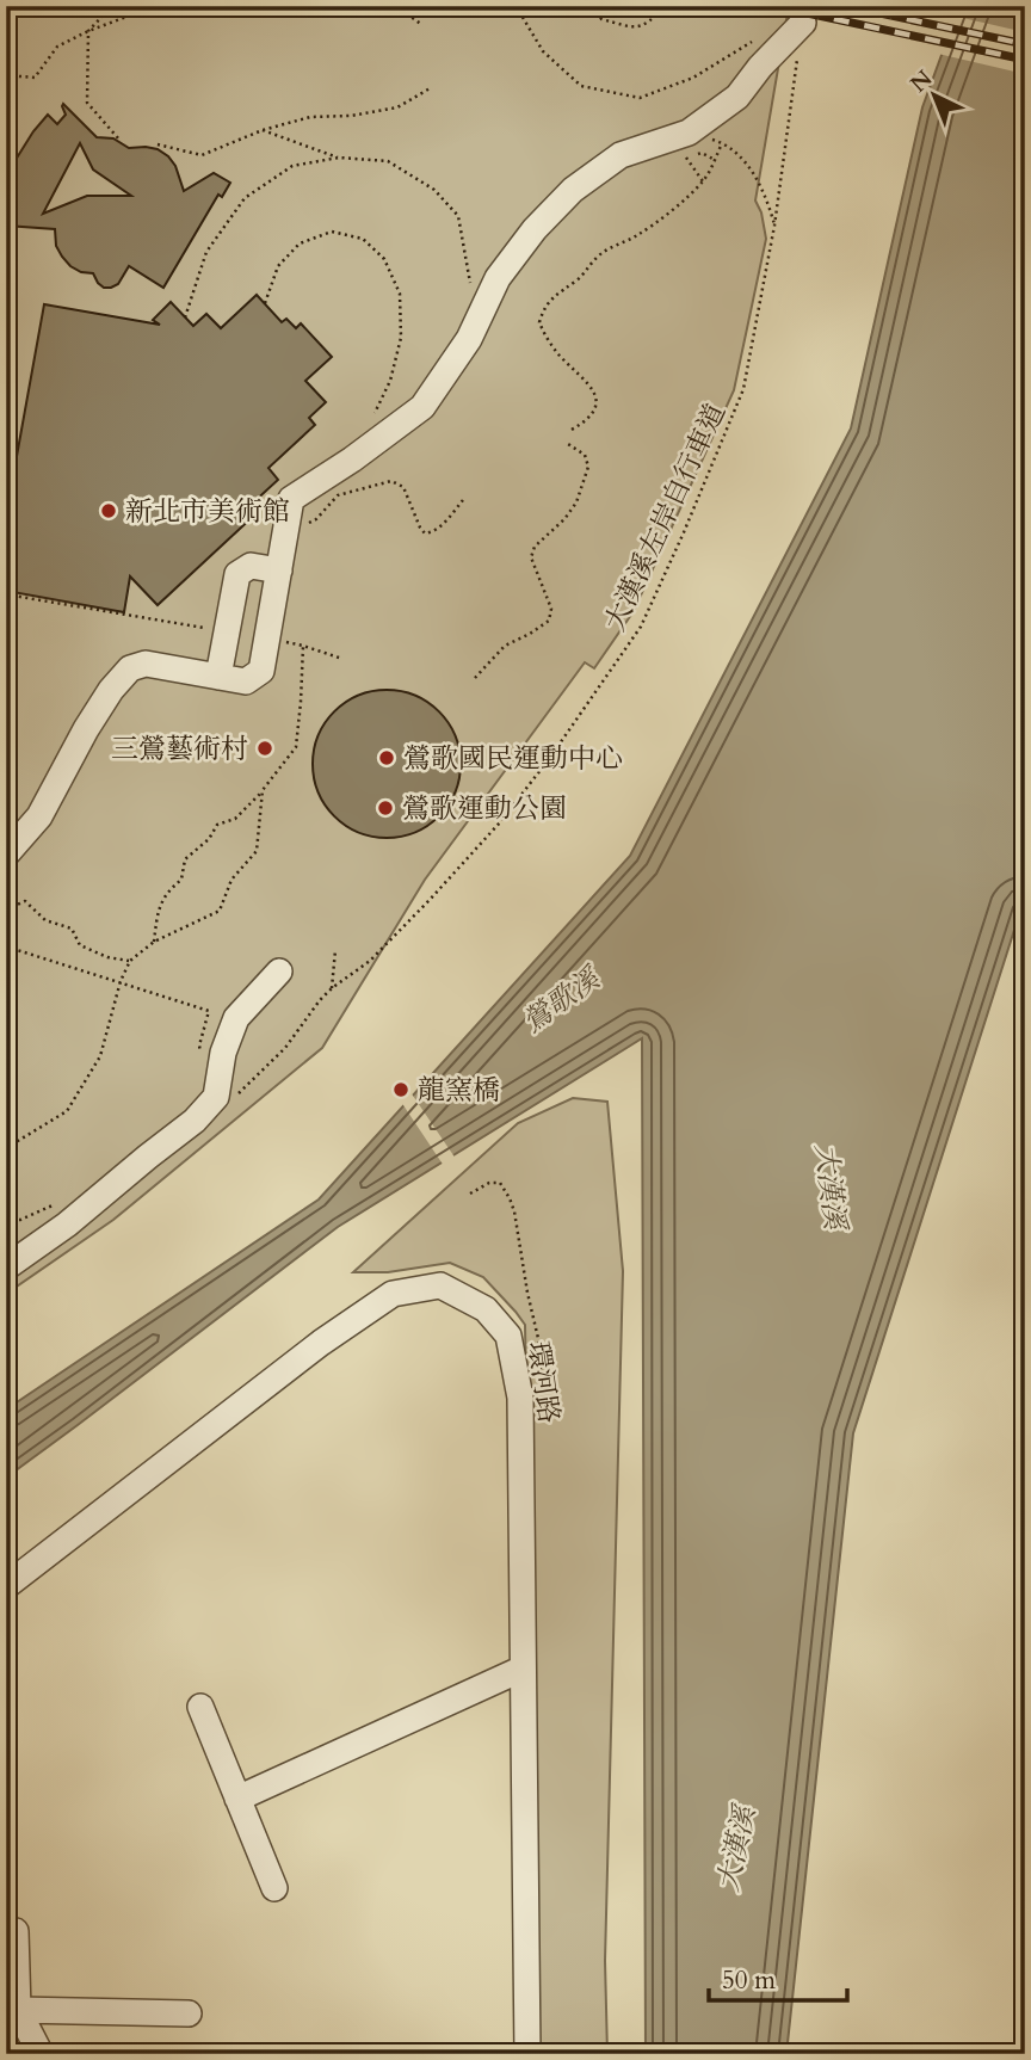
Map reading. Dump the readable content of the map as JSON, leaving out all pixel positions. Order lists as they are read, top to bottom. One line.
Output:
{"streets":{"street":["環河路"],"path":["大漢溪左岸自行車道"]},"water":["鶯歌溪","大漢溪"],"places":["新北市美術館","三鶯藝術村","鶯歌國民運動中心","鶯歌運動公園","龍窯橋"],"scale_bar":"50 m","north":"top left"}
